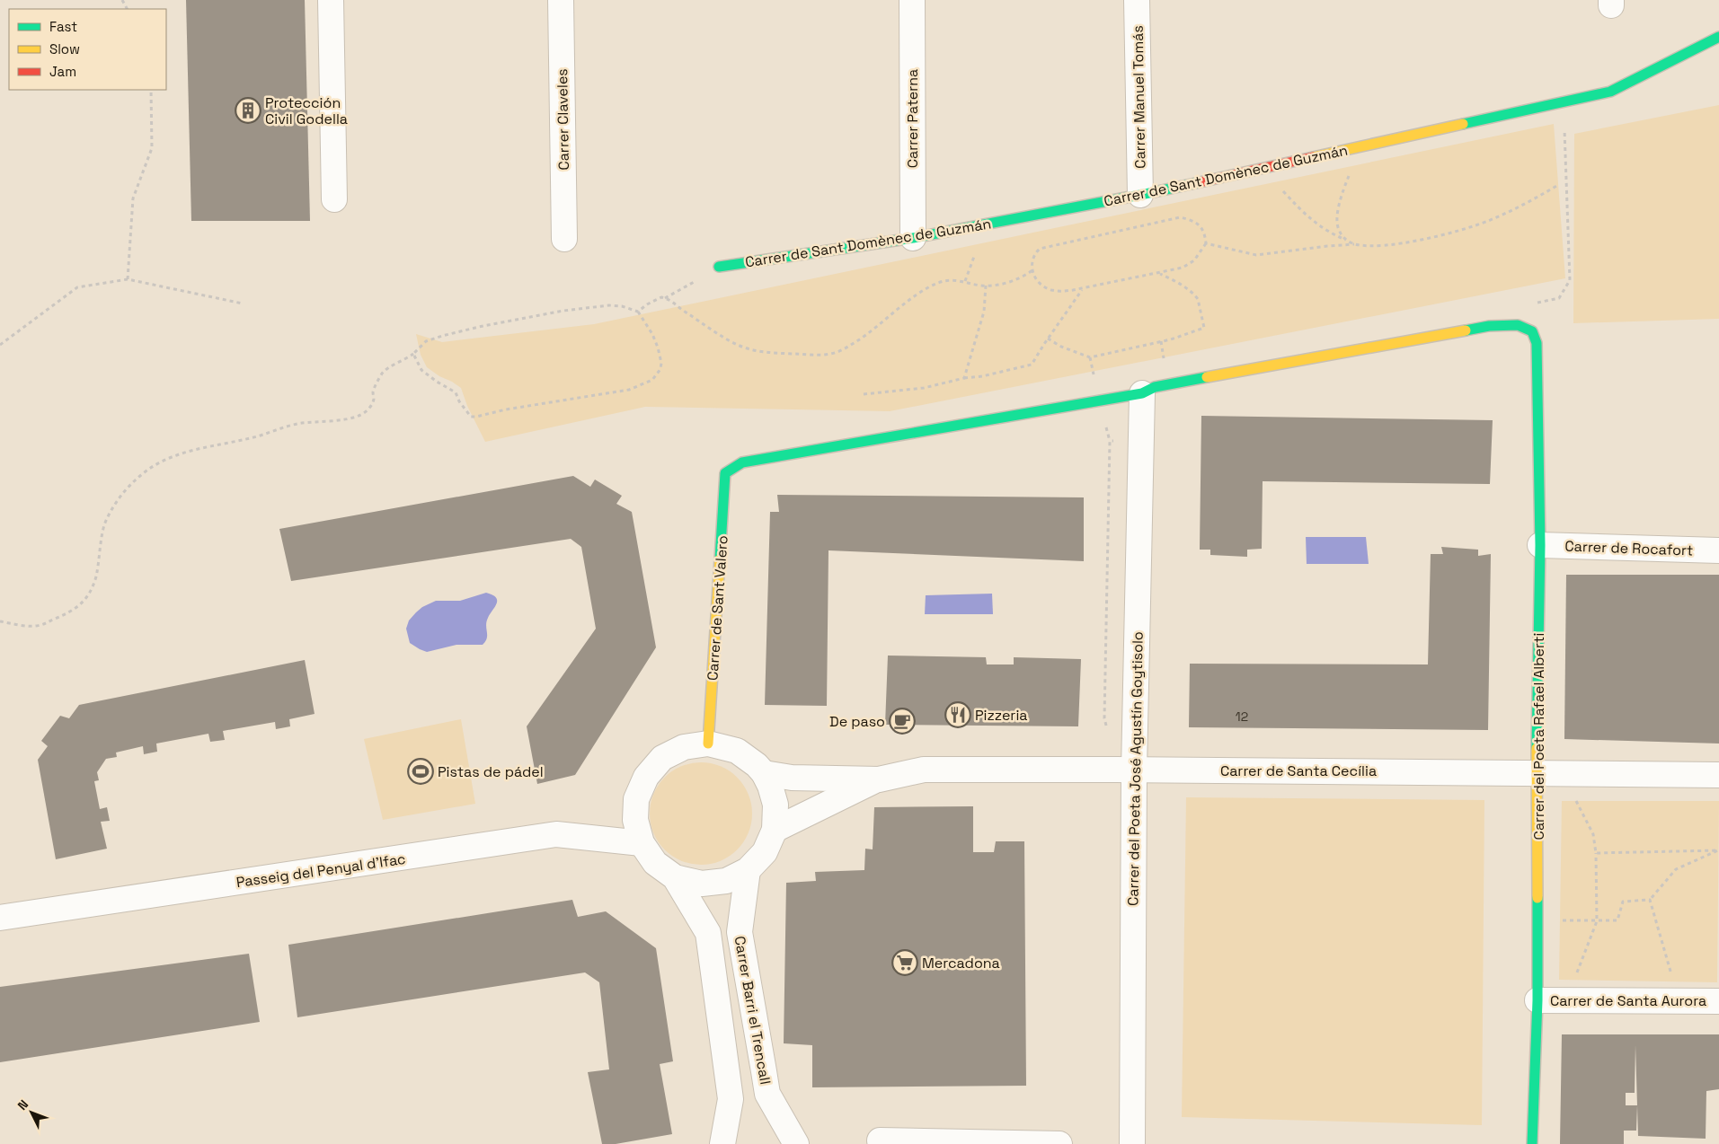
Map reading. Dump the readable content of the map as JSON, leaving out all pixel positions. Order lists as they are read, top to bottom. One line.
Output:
{"streets":{"street":["Carrer Manuel Tomás","Carrer Paterna","Carrer Claveles","Carrer de Sant Domènec de Guzmán","Carrer de Rocafort","Carrer de Sant Valero","Carrer del Poeta Rafael Alberti","Carrer del Poeta José Agustín Goytisolo","Carrer de Santa Cecília","Passeig del Penyal d'Ifac","Carrer de Santa Aurora","Carrer Barri el Trencall"]},"crossings":[["Carrer Manuel Tomás","Carrer de Sant Domènec de Guzmán"],["Carrer Paterna","Carrer de Sant Domènec de Guzmán"],["Carrer de Rocafort","Carrer del Poeta Rafael Alberti"],["Carrer de Sant Valero","Carrer del Poeta Rafael Alberti"],["Carrer de Sant Valero","Carrer del Poeta José Agustín Goytisolo"],["Carrer de Sant Valero","Passeig del Penyal d'Ifac"],["Carrer de Sant Valero","Carrer Barri el Trencall"],["Carrer del Poeta Rafael Alberti","Carrer del Poeta José Agustín Goytisolo"],["Carrer del Poeta Rafael Alberti","Carrer de Santa Cecília"],["Carrer del Poeta Rafael Alberti","Carrer de Santa Aurora"],["Carrer del Poeta José Agustín Goytisolo","Carrer de Santa Cecília"],["Passeig del Penyal d'Ifac","Carrer Barri el Trencall"]],"places":{"building":["Protección Civil Godella"],"restaurant":["Pizzeria"],"cafe":["De paso"],"sports":["Pistas de pádel"],"supermarket":["Mercadona"]},"house_numbers":["12"],"legend":["Fast","Slow","Jam"],"north":"top left"}
